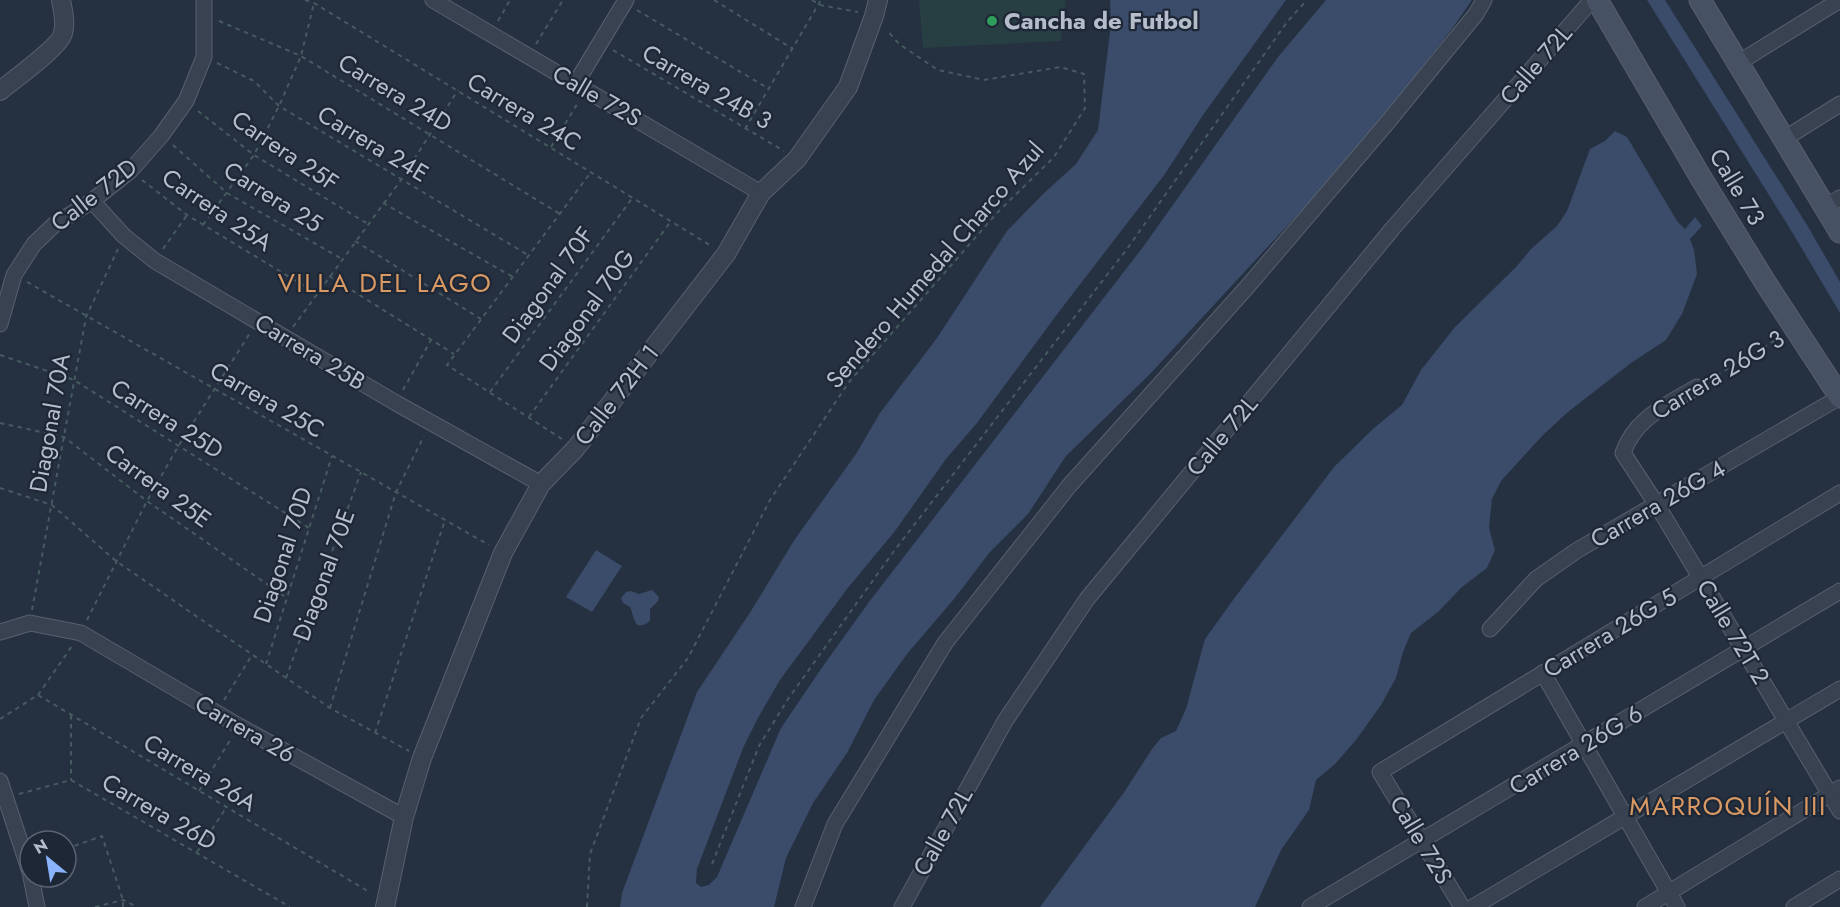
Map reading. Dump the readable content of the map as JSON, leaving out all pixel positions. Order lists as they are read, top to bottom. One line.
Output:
{"streets":{"main road":["Calle 73"],"street":["Calle 72L","Calle 72S","Calle 72D","Carrera 25B","Carrera 26G 3","Calle 72H 1","Carrera 26G 4","Calle 72T 2","Carrera 26G 5","Carrera 26","Carrera 26G 6"],"path":["Carrera 24B 3","Carrera 24D","Carrera 24C","Carrera 24E","Carrera 25F","Carrera 25","Carrera 25A","Sendero Humedal Charco Azul","Diagonal 70F","Diagonal 70G","Carrera 25C","Carrera 25D","Diagonal 70A","Carrera 25E","Diagonal 70D","Diagonal 70E","Carrera 26A","Carrera 26D"]},"crossings":[["Carrera 24B 3","Calle 72H 1"],["Carrera 24D","Calle 72D"],["Calle 72S","Calle 72H 1"],["Calle 72S","Carrera 26G 5"],["Calle 72S","Carrera 26G 6"],["Carrera 24C","Diagonal 70F"],["Carrera 24C","Diagonal 70G"],["Carrera 24C","Calle 72H 1"],["Carrera 24E","Calle 72D"],["Carrera 25F","Calle 72D"],["Calle 73","Carrera 26G 3"],["Calle 73","Carrera 26G 4"],["Calle 72D","Carrera 25"],["Calle 72D","Carrera 25A"],["Calle 72D","Carrera 25B"],["Calle 72D","Carrera 25C"],["Sendero Humedal Charco Azul","Calle 72H 1"],["Carrera 25B","Calle 72H 1"],["Carrera 25B","Diagonal 70A"],["Carrera 26G 3","Calle 72T 2"],["Calle 72H 1","Carrera 25C"],["Calle 72H 1","Carrera 26"],["Carrera 25C","Diagonal 70A"],["Carrera 25C","Diagonal 70D"],["Carrera 25C","Diagonal 70E"],["Carrera 25D","Diagonal 70A"],["Carrera 25D","Diagonal 70D"],["Diagonal 70A","Carrera 25E"],["Diagonal 70A","Carrera 26"],["Carrera 25E","Diagonal 70D"],["Carrera 26G 4","Calle 72T 2"],["Diagonal 70D","Carrera 26"],["Calle 72T 2","Carrera 26G 5"],["Calle 72T 2","Carrera 26G 6"]],"districts":["VILLA DEL LAGO","MARROQUÍN III"],"places":["Cancha de Futbol"],"north":"top left"}
